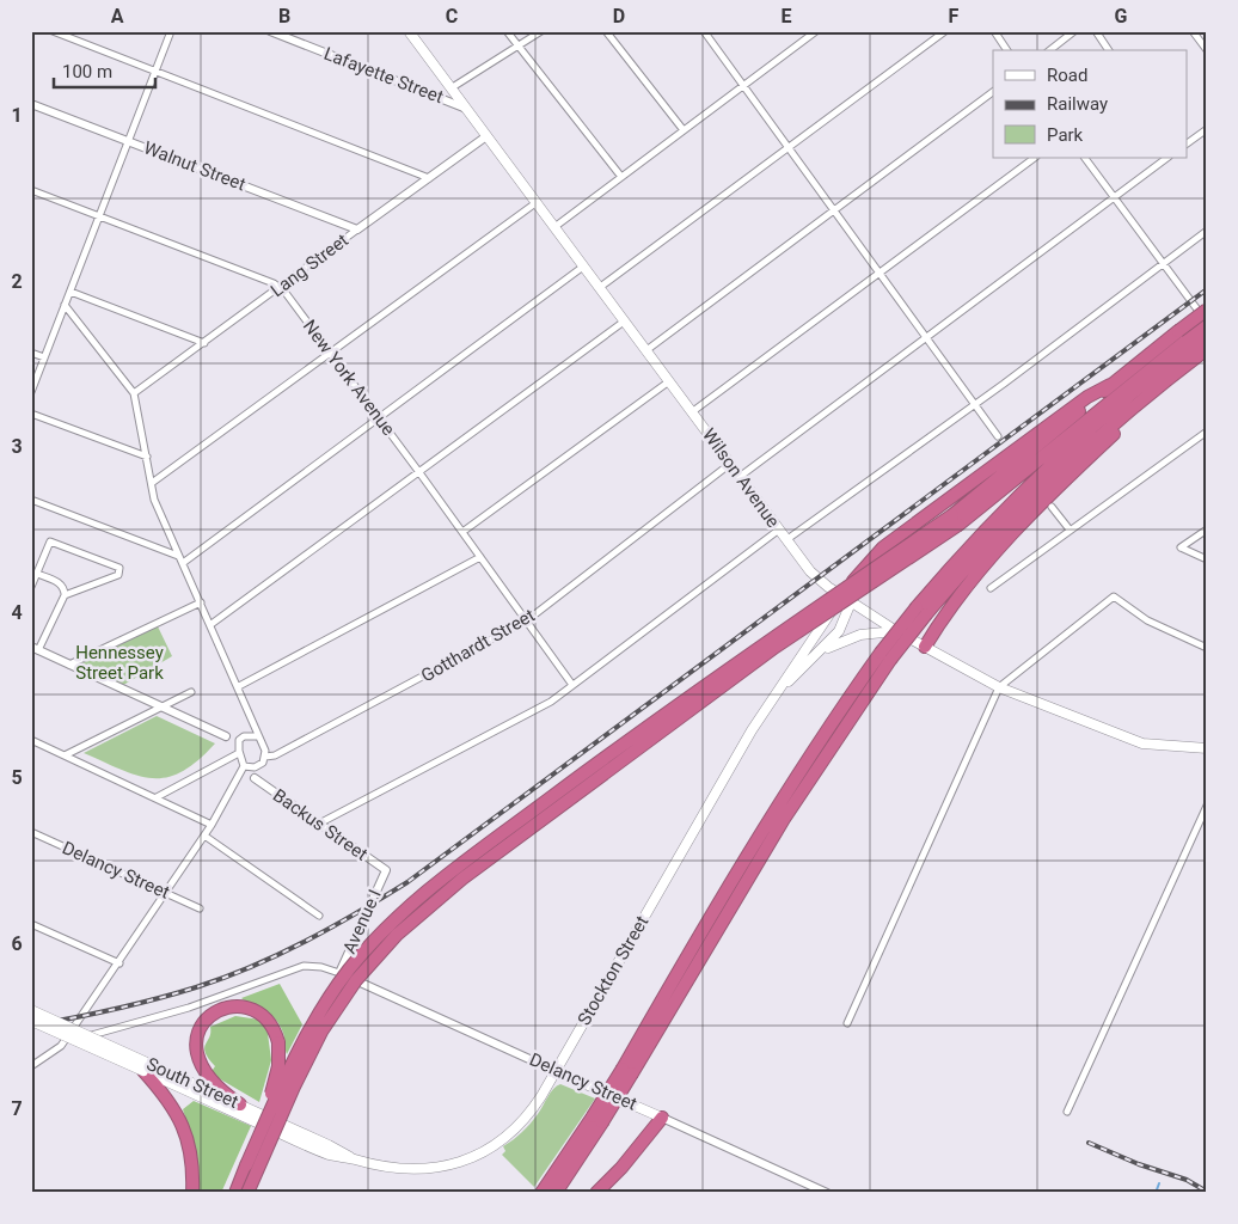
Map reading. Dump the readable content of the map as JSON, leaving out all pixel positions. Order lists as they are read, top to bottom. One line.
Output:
{"streets":{"main road":["Wilson Avenue","Delancy Street","Stockton Street","South Street"],"street":["Lafayette Street","Walnut Street","Lang Street","New York Avenue","Gotthardt Street","Backus Street","Avenue I"]},"crossings":[["Lafayette Street","Wilson Avenue"],["Walnut Street","Lang Street"],["Lang Street","New York Avenue"],["Lang Street","Wilson Avenue"],["New York Avenue","Gotthardt Street"],["Wilson Avenue","Gotthardt Street"],["Wilson Avenue","Stockton Street"],["Backus Street","Avenue I"],["Delancy Street","Avenue I"],["Delancy Street","Stockton Street"],["Stockton Street","South Street"]],"parks":["Hennessey Street Park"],"legend":["Road","Railway","Park"],"scale_bar":"100 m","grid":{"columns":["A","B","C","D","E","F","G"],"rows":["1","2","3","4","5","6","7"]}}
